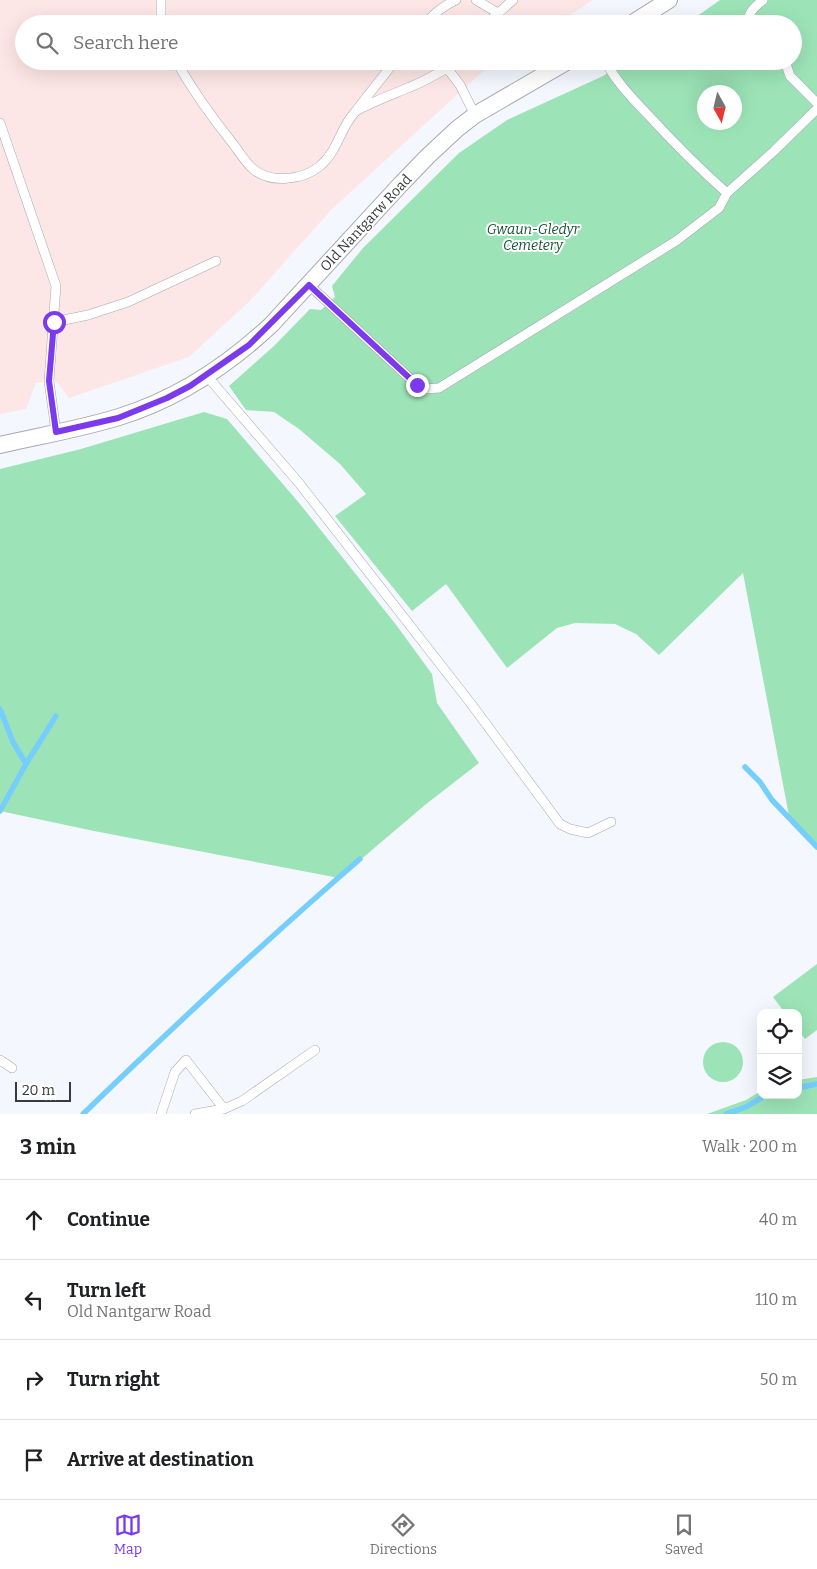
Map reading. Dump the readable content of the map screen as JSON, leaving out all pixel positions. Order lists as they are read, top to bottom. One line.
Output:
{"streets":{"street":["Old Nantgarw Road"]},"parks":["Gwaun-Gledyr Cemetery"],"scale_bar":"20 m","north":"bottom","page":{"search":"Search here","scale":"20 m","heading":["3 min","Walk · 200 m"],"list":[["Continue","40 m"],["Turn left","Old Nantgarw Road","110 m"],["Turn right","50 m"],"Arrive at destination"],"nav":["Map","Directions","Saved"]}}
